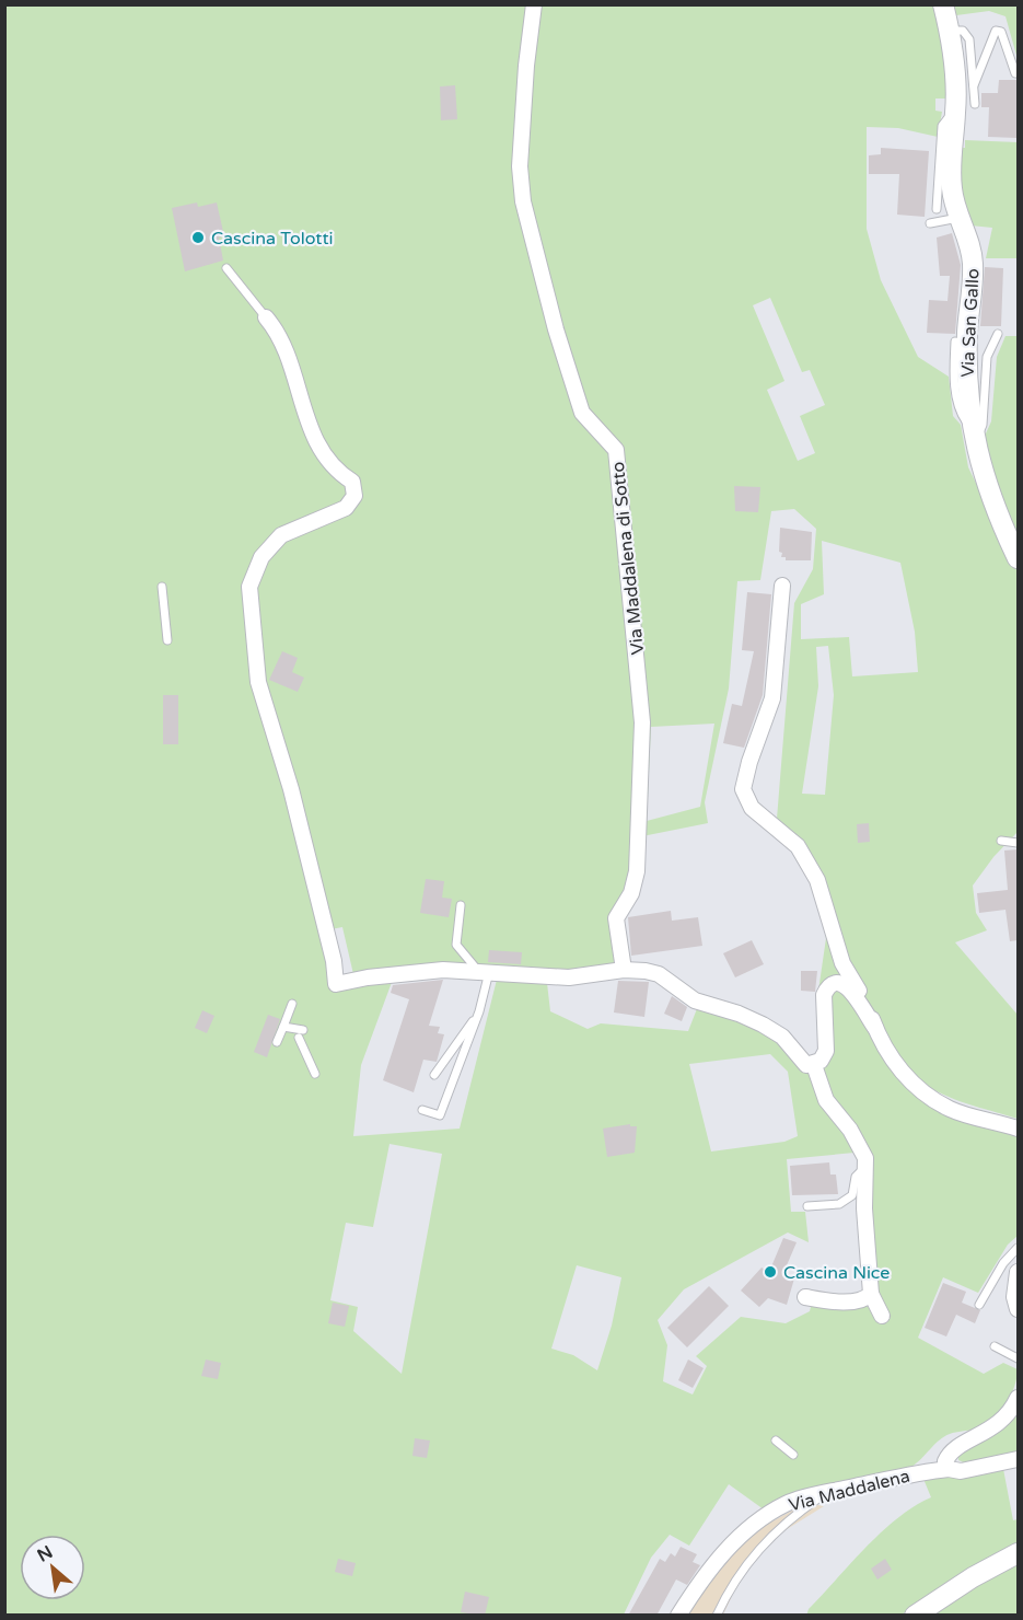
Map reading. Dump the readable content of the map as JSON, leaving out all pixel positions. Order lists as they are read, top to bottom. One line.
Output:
{"streets":{"street":["Via San Gallo","Via Maddalena di Sotto","Via Maddalena"]},"places":["Cascina Tolotti","Cascina Nice"],"north":"top left"}
